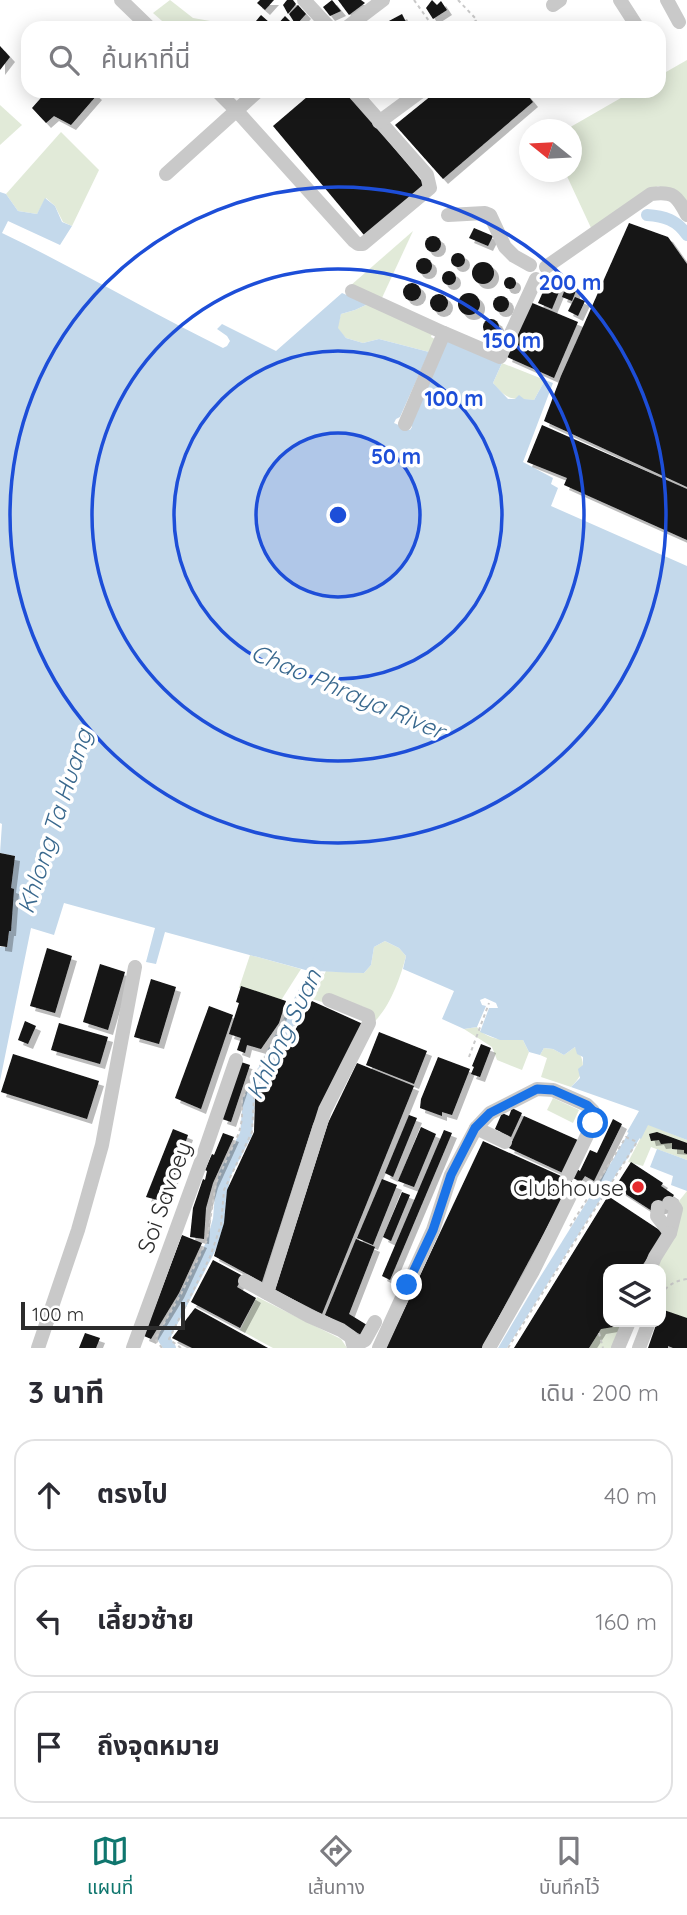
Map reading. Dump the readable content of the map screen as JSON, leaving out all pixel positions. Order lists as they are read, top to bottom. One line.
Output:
{"streets":{"street":["Soi Savoey"]},"water":["Chao Phraya River","Khlong Ta Huang","Khlong Suan"],"places":["Clubhouse"],"scale_bar":"100 m","north":"left","page":{"search":"ค้นหาที่นี่","scale":"100 m","heading":["3 นาที","เดิน · 200 m"],"list":[["ตรงไป","40 m"],["เลี้ยวซ้าย","160 m"],"ถึงจุดหมาย"],"nav":["แผนที่","เส้นทาง","บันทึกไว้"]},"rings":["200 m","150 m","100 m","50 m"]}
